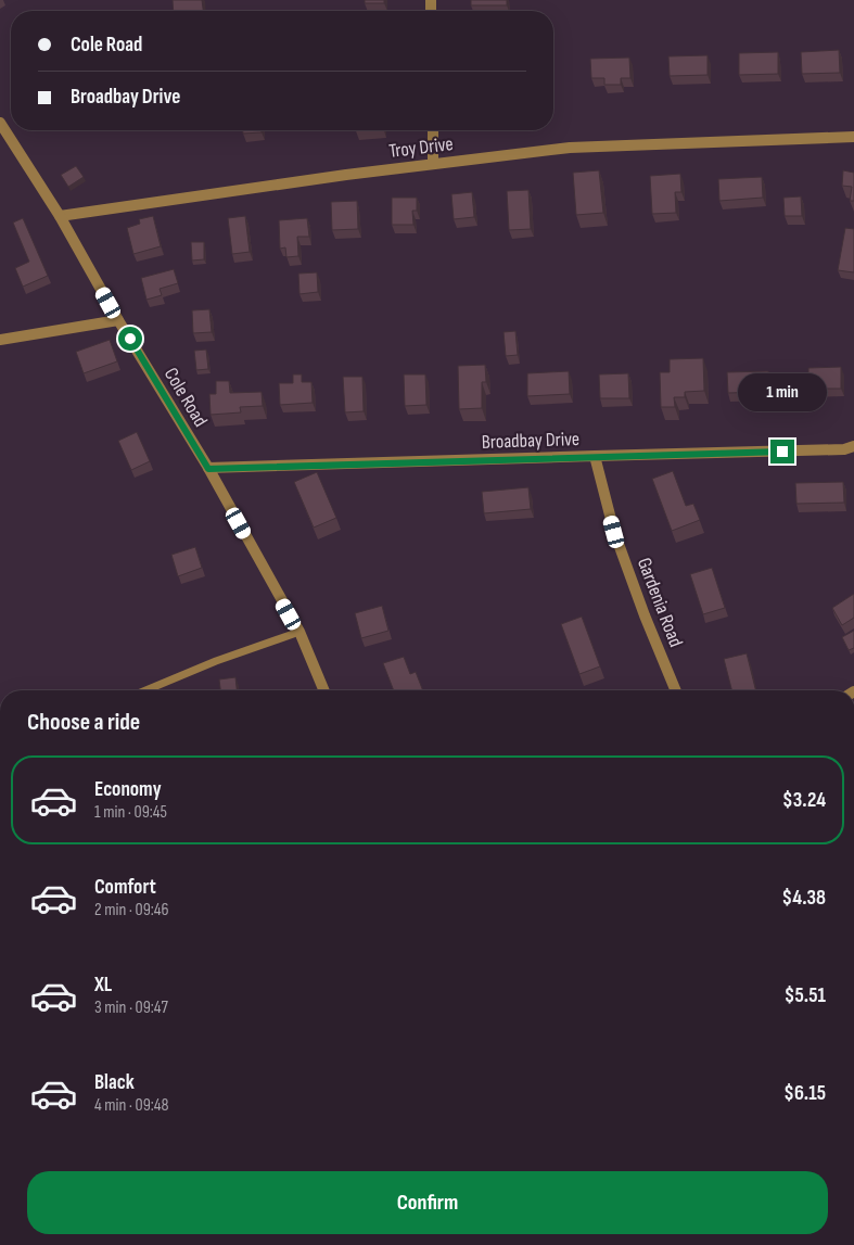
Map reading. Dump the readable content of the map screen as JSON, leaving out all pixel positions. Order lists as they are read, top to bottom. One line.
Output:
{"streets":{"street":["Troy Drive","Cole Road","Broadbay Drive","Gardenia Road"]},"crossings":[["Troy Drive","Cole Road"],["Cole Road","Broadbay Drive"],["Broadbay Drive","Gardenia Road"]],"page":{"banner":["Cole Road","Broadbay Drive"],"bubble":"1 min","heading":"Choose a ride","list":[{"name":"Economy","note":"1 min · 09:45","value":"$3.24"},{"name":"Comfort","note":"2 min · 09:46","value":"$4.38"},{"name":"XL","note":"3 min · 09:47","value":"$5.51"},{"name":"Black","note":"4 min · 09:48","value":"$6.15"}],"buttons":"Confirm"}}
